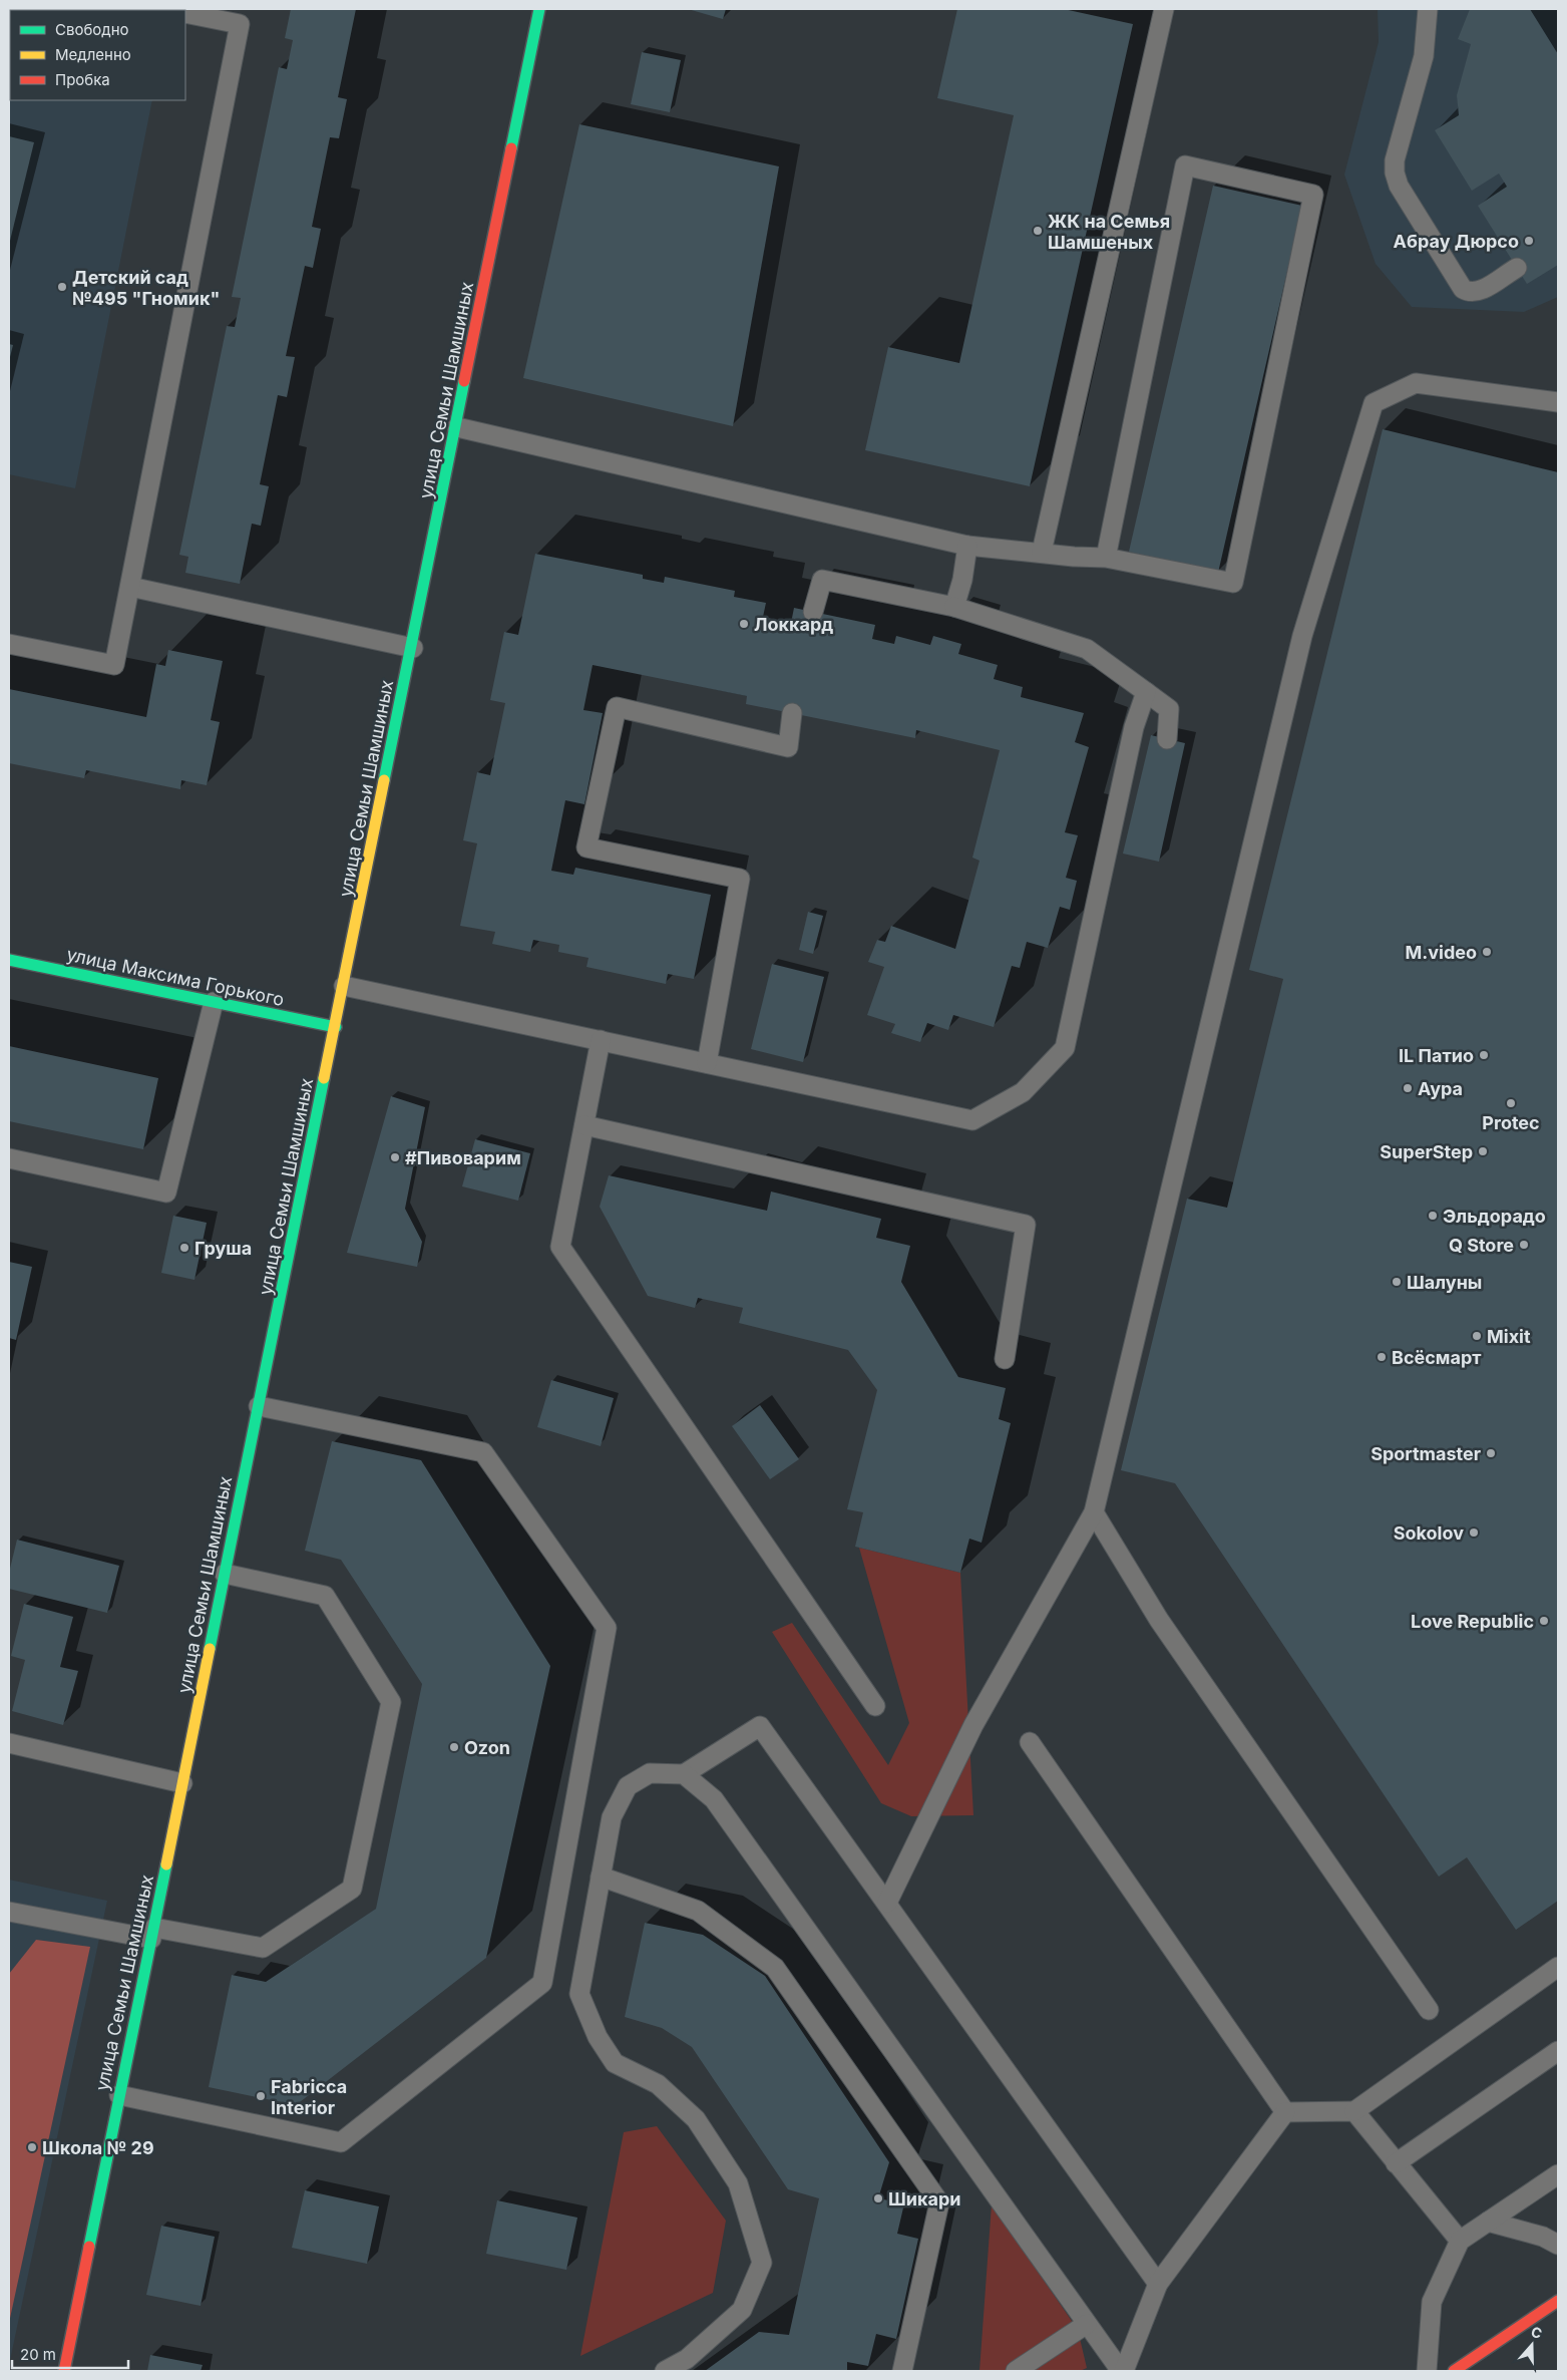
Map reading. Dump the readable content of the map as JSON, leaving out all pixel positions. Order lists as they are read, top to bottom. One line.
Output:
{"streets":{"main road":["улица Семьи Шамшиных","улица Максима Горького"]},"crossings":[["улица Семьи Шамшиных","улица Максима Горького"]],"places":["ЖК на Семья Шамшеных","Абрау Дюрсо","Детский сад №495 \"Гномик\"","Локкард","M.video","IL Патио","Аура","Protec","SuperStep","#Пивоварим","Эльдорадо","Q Store","Груша","Шалуны","Mixit","Всёсмарт","Sportmaster","Sokolov","Love Republic","Ozon","Fabricca Interior","Школа № 29","Шикари"],"legend":["Свободно","Медленно","Пробка"],"scale_bar":"20 m","north":"top"}
